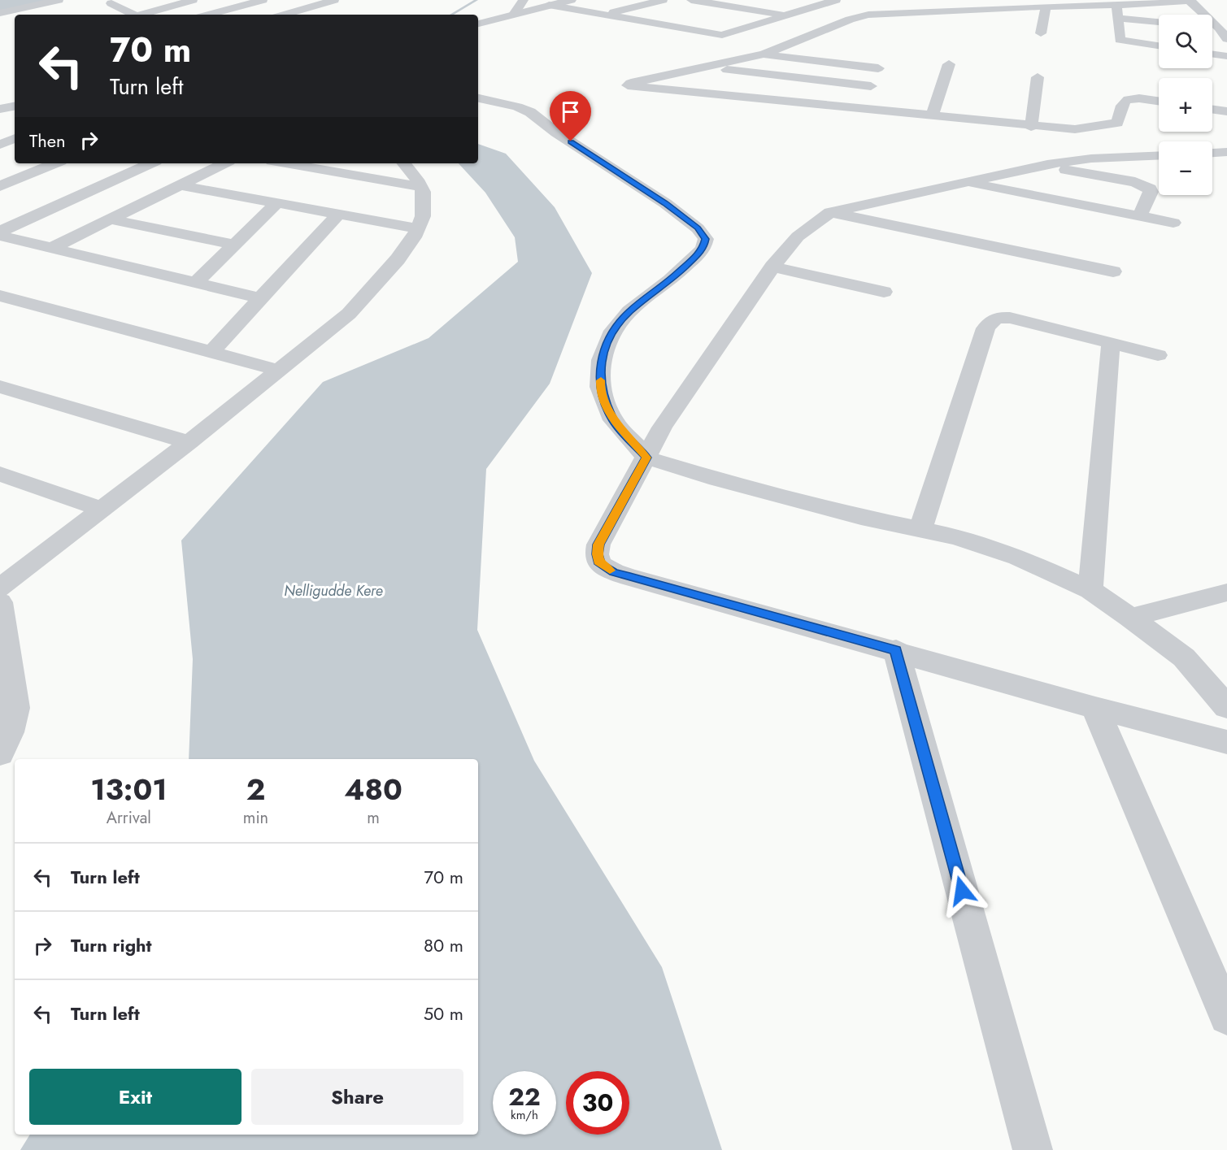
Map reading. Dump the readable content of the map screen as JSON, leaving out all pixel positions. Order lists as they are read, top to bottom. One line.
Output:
{"water":["Nelligudde Kere"],"page":{"map_buttons":["+","−"],"turn":["70 m","Turn left"],"then":"Then","eta":["13:01","Arrival","2","min","480","m"],"list":[{"name":"Turn left","value":"70 m"},{"name":"Turn right","value":"80 m"},{"name":"Turn left","value":"50 m"}],"buttons":["Exit","Share"],"speed":"22 km/h","limit":"30"}}
